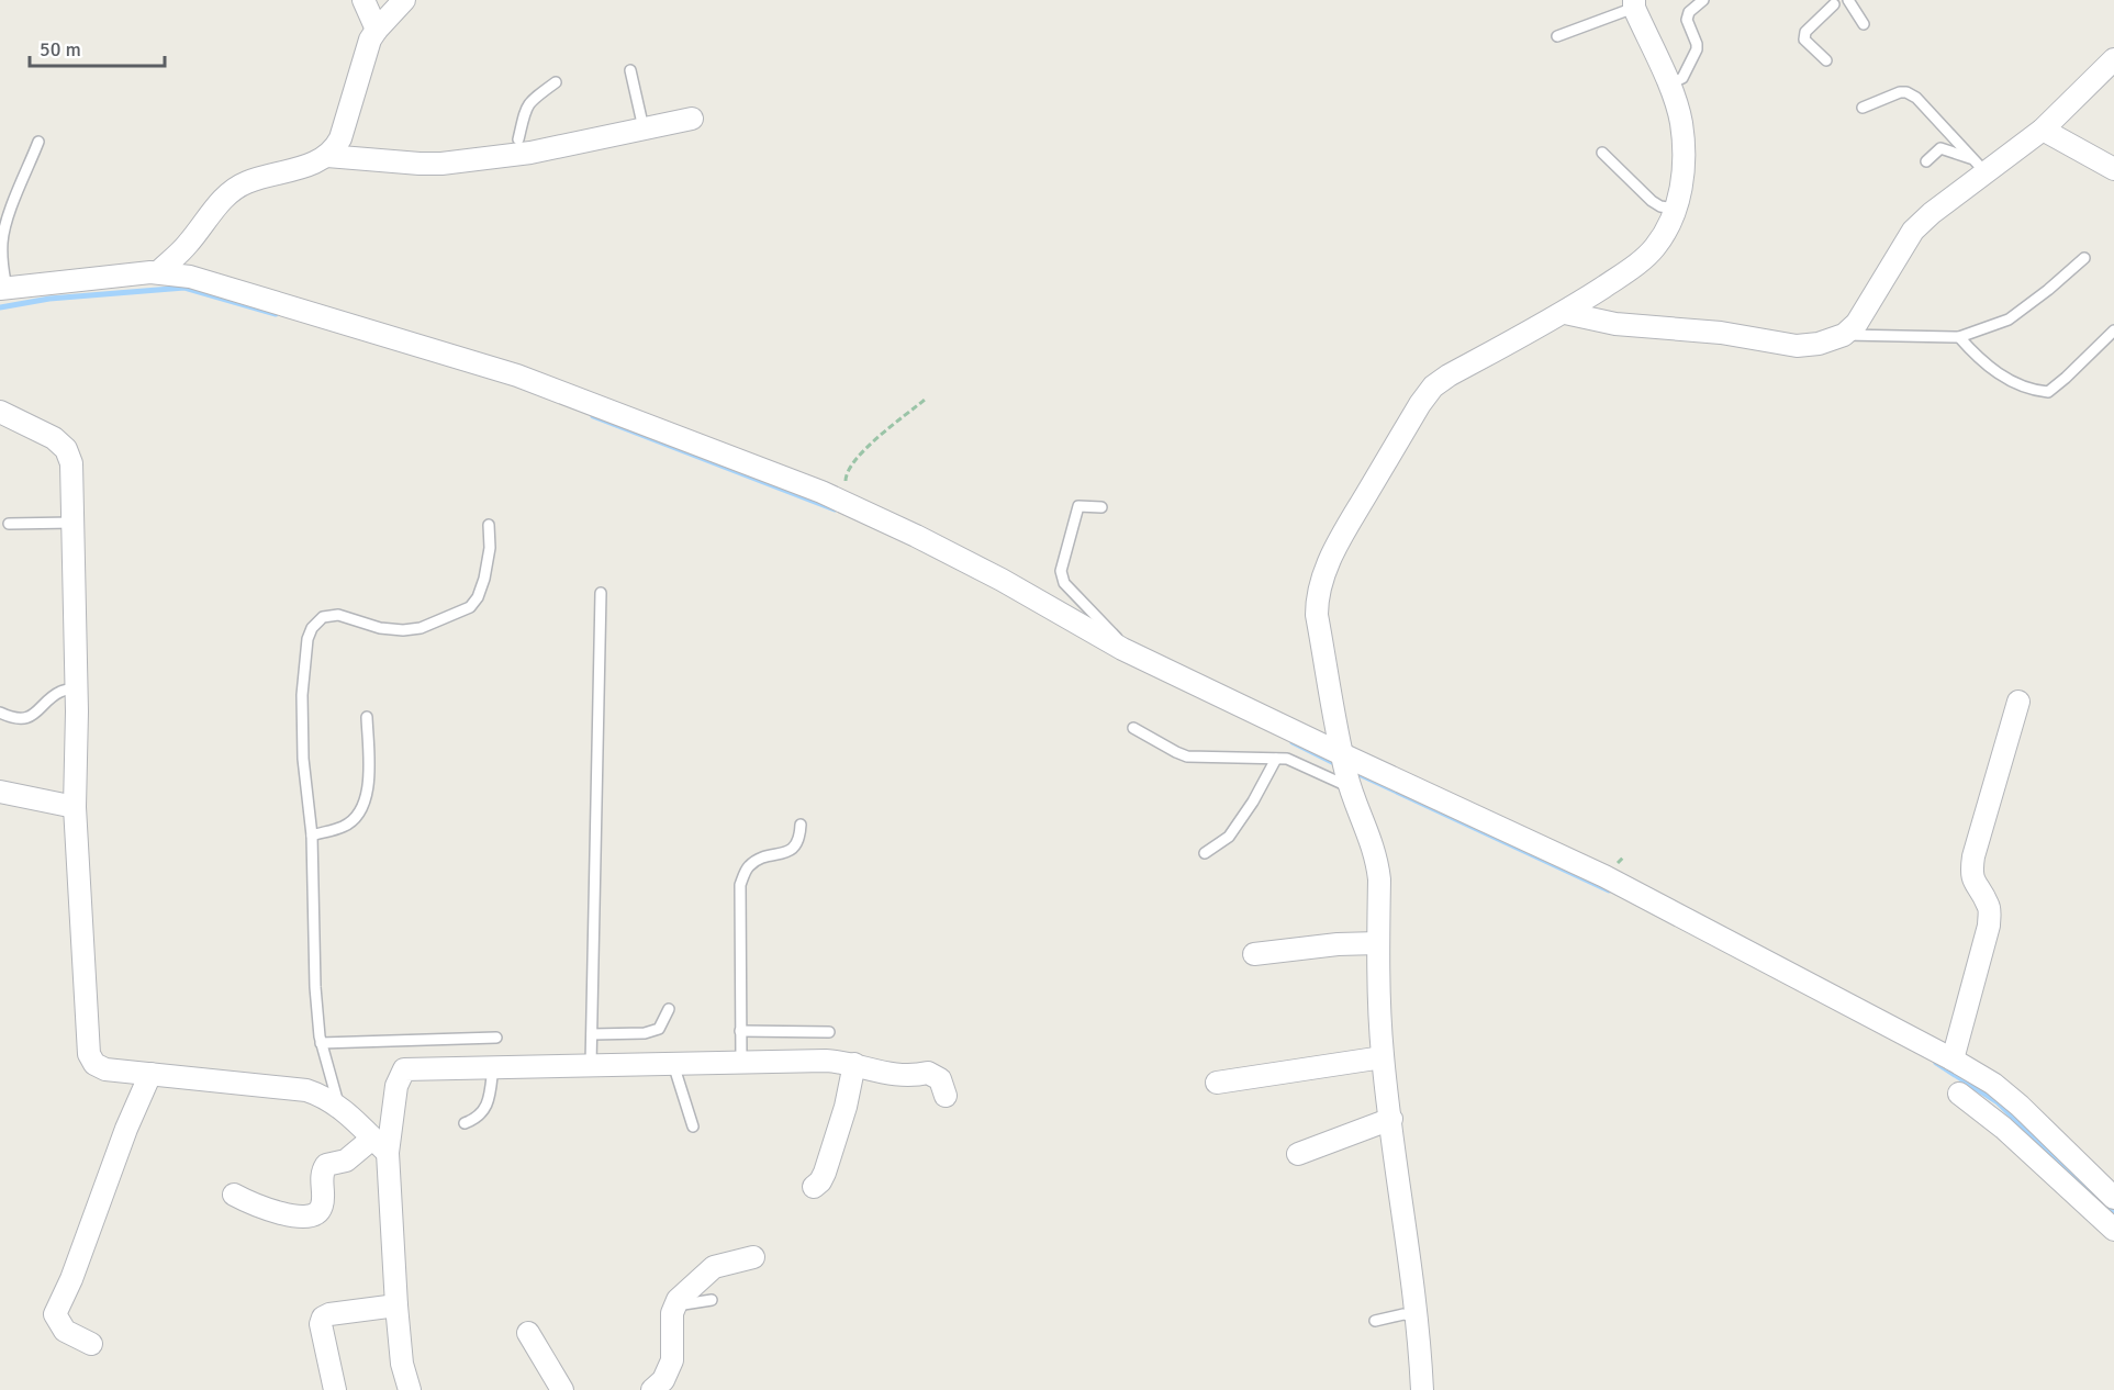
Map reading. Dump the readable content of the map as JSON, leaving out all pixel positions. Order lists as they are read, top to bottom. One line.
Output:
{"scale_bar":"50 m"}
